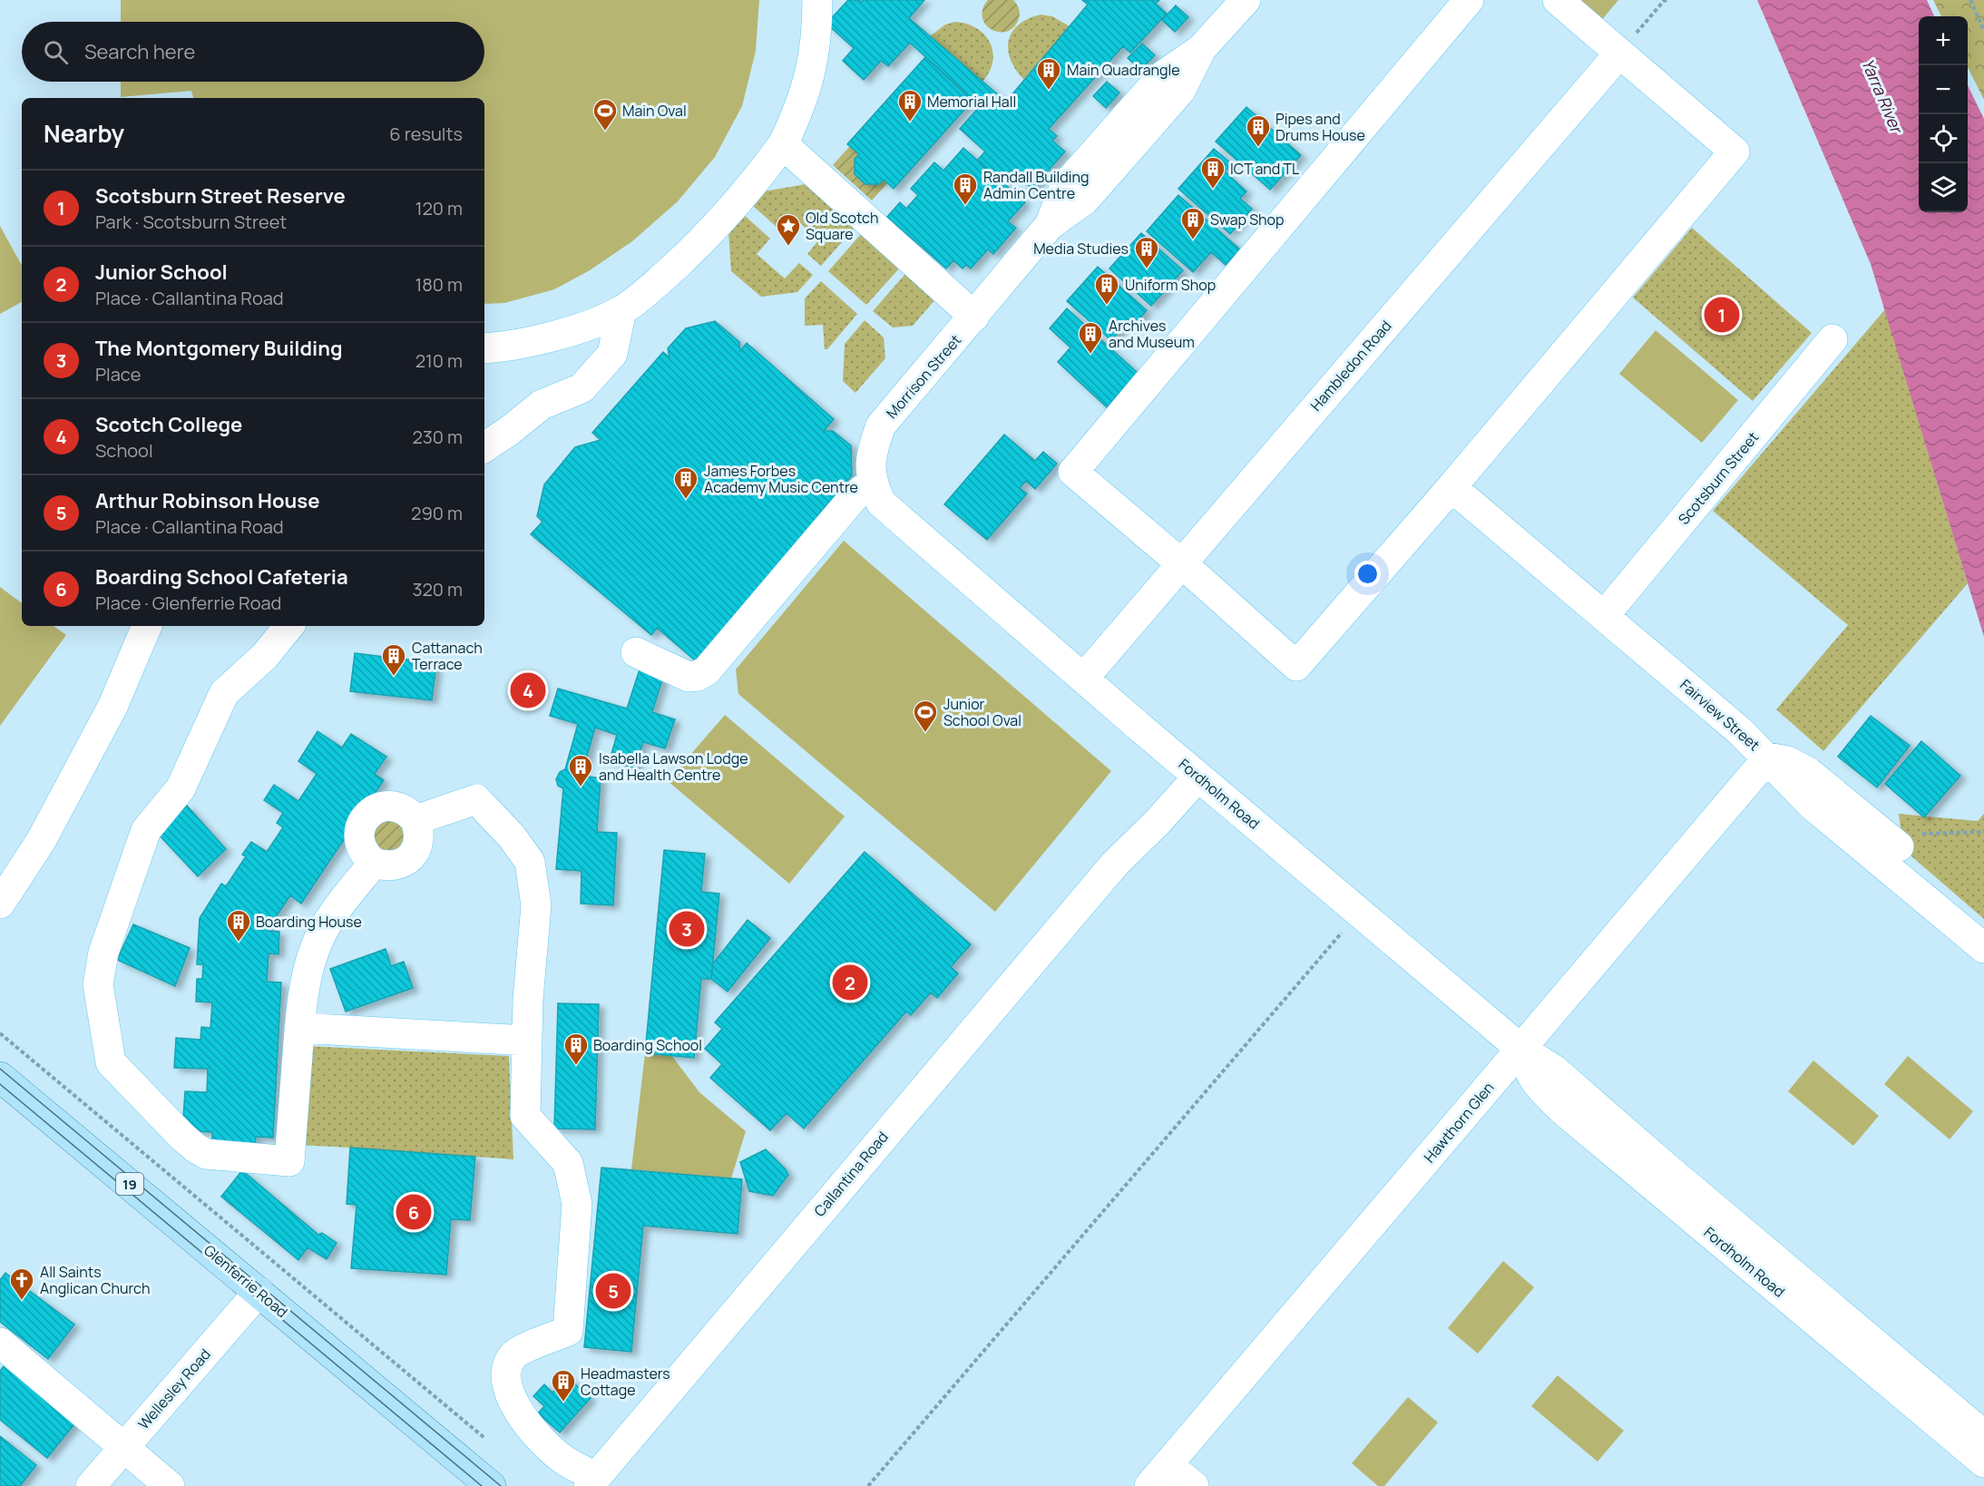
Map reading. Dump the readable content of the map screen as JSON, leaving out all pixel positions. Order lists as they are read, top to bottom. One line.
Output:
{"streets":{"main road":["19","Glenferrie Road"],"street":["Hambledon Road","Morrison Street","Scotsburn Street","Fairview Street","Fordholm Road","Hawthorn Glen","Callantina Road","Wellesley Road"]},"crossings":[["Hambledon Road","Fordholm Road"],["Morrison Street","Fordholm Road"],["Scotsburn Street","Fairview Street"],["Fairview Street","Hawthorn Glen"],["Fordholm Road","Hawthorn Glen"],["Fordholm Road","Callantina Road"],["Glenferrie Road","Wellesley Road"]],"water":["Yarra River"],"places":{"building":["Main Quadrangle","Memorial Hall","Pipes and Drums House","ICT and TL","Randall Building Admin Centre","Swap Shop","Media Studies","Uniform Shop","Archives and Museum","James Forbes Academy Music Centre","Cattanach Terrace","Isabella Lawson Lodge and Health Centre","Boarding House","Boarding School","Headmasters Cottage"],"sports":["Main Oval","Junior School Oval"],"place":["Old Scotch Square"],"church":["All Saints Anglican Church"]},"page":{"map_buttons":["+","−"],"search":"Search here","heading":["Nearby","6 results"],"list":[{"mark":"1","name":"Scotsburn Street Reserve","note":"Park · Scotsburn Street","value":"120 m"},{"mark":"2","name":"Junior School","note":"Place · Callantina Road","value":"180 m"},{"mark":"3","name":"The Montgomery Building","note":"Place","value":"210 m"},{"mark":"4","name":"Scotch College","note":"School","value":"230 m"},{"mark":"5","name":"Arthur Robinson House","note":"Place · Callantina Road","value":"290 m"},{"mark":"6","name":"Boarding School Cafeteria","note":"Place · Glenferrie Road","value":"320 m"}],"pins":["1","4","3","2","6","5"]}}
